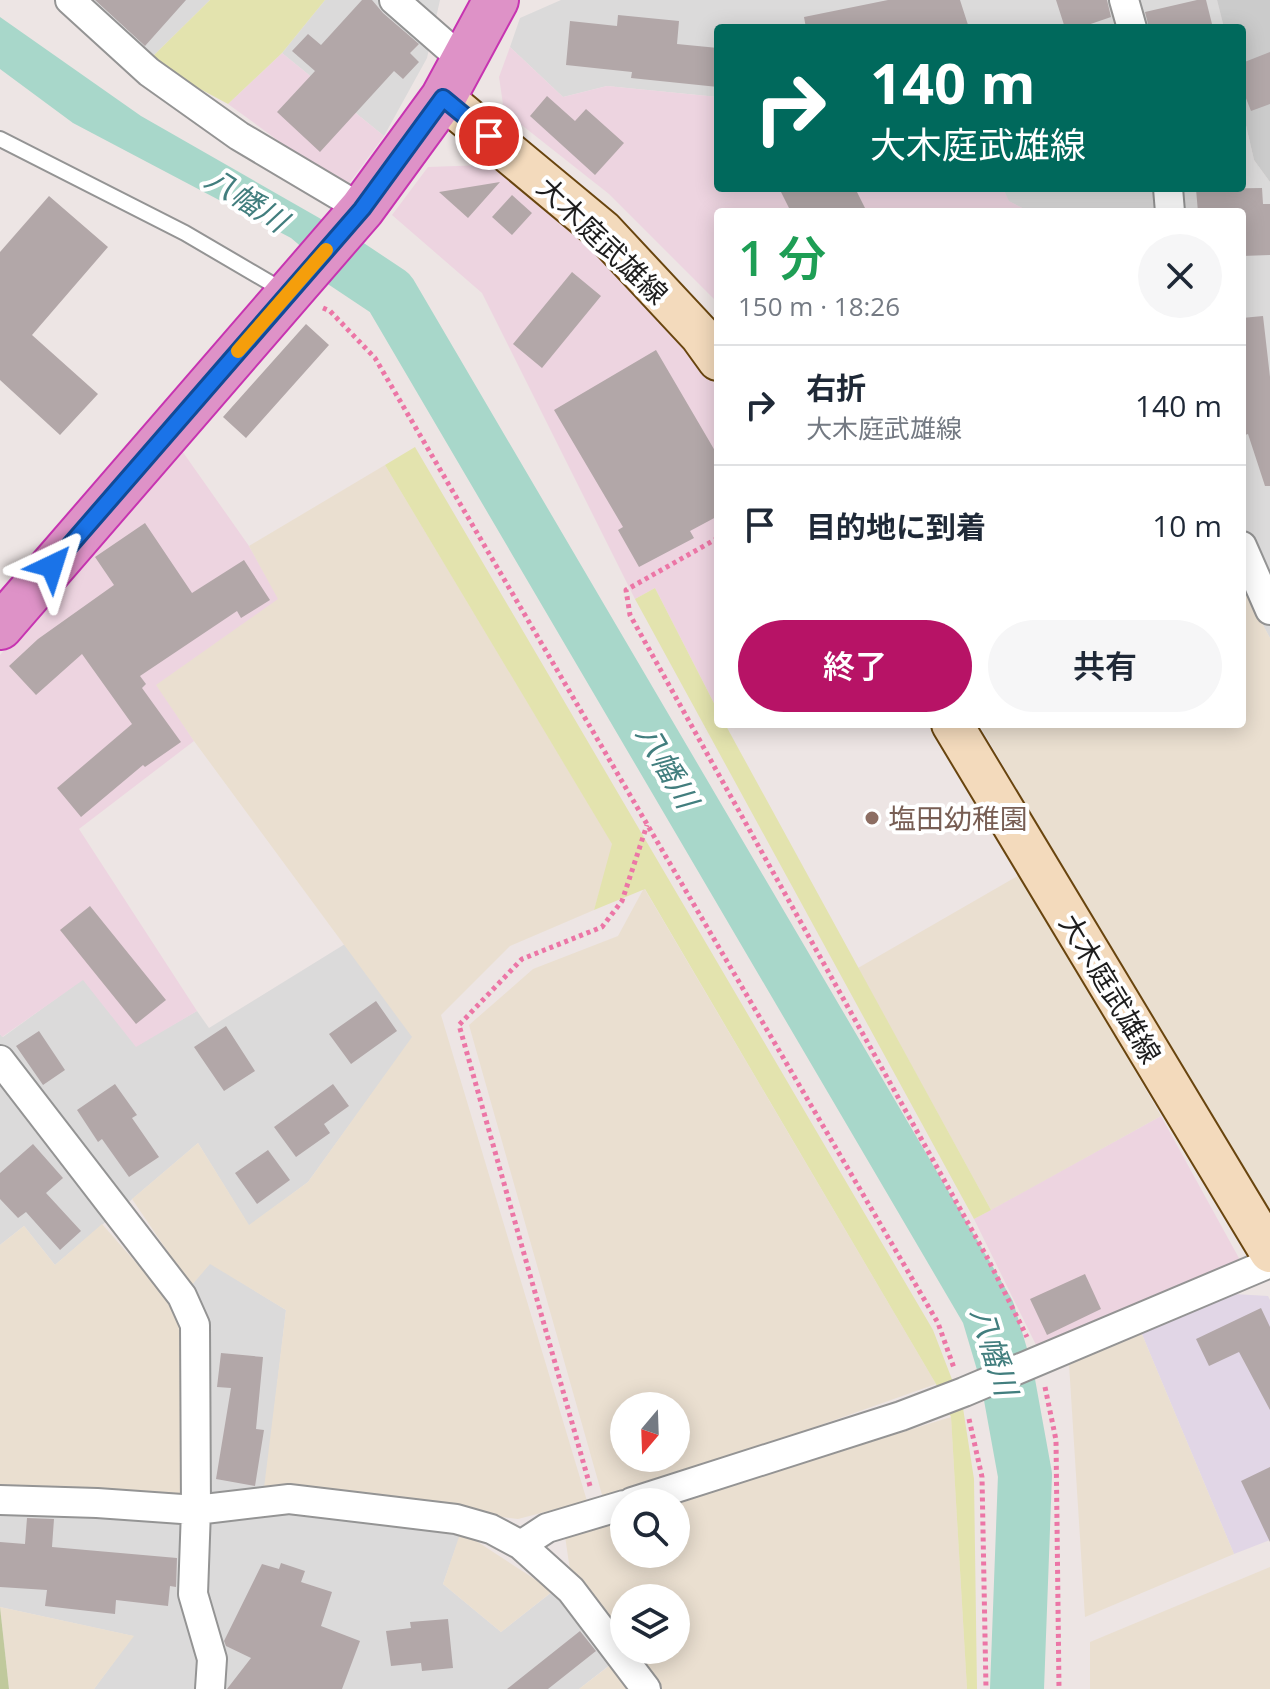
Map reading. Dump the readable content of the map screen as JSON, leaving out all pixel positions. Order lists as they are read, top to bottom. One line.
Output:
{"streets":{"main road":["大木庭武雄線"]},"water":["八幡川"],"places":["塩田幼稚園"],"north":"bottom","page":{"turn":["140 m","大木庭武雄線"],"heading":["1 分","150 m · 18:26"],"list":[{"name":"右折","note":"大木庭武雄線","value":"140 m"},{"name":"目的地に到着","value":"10 m"}],"buttons":["終了","共有"]}}
